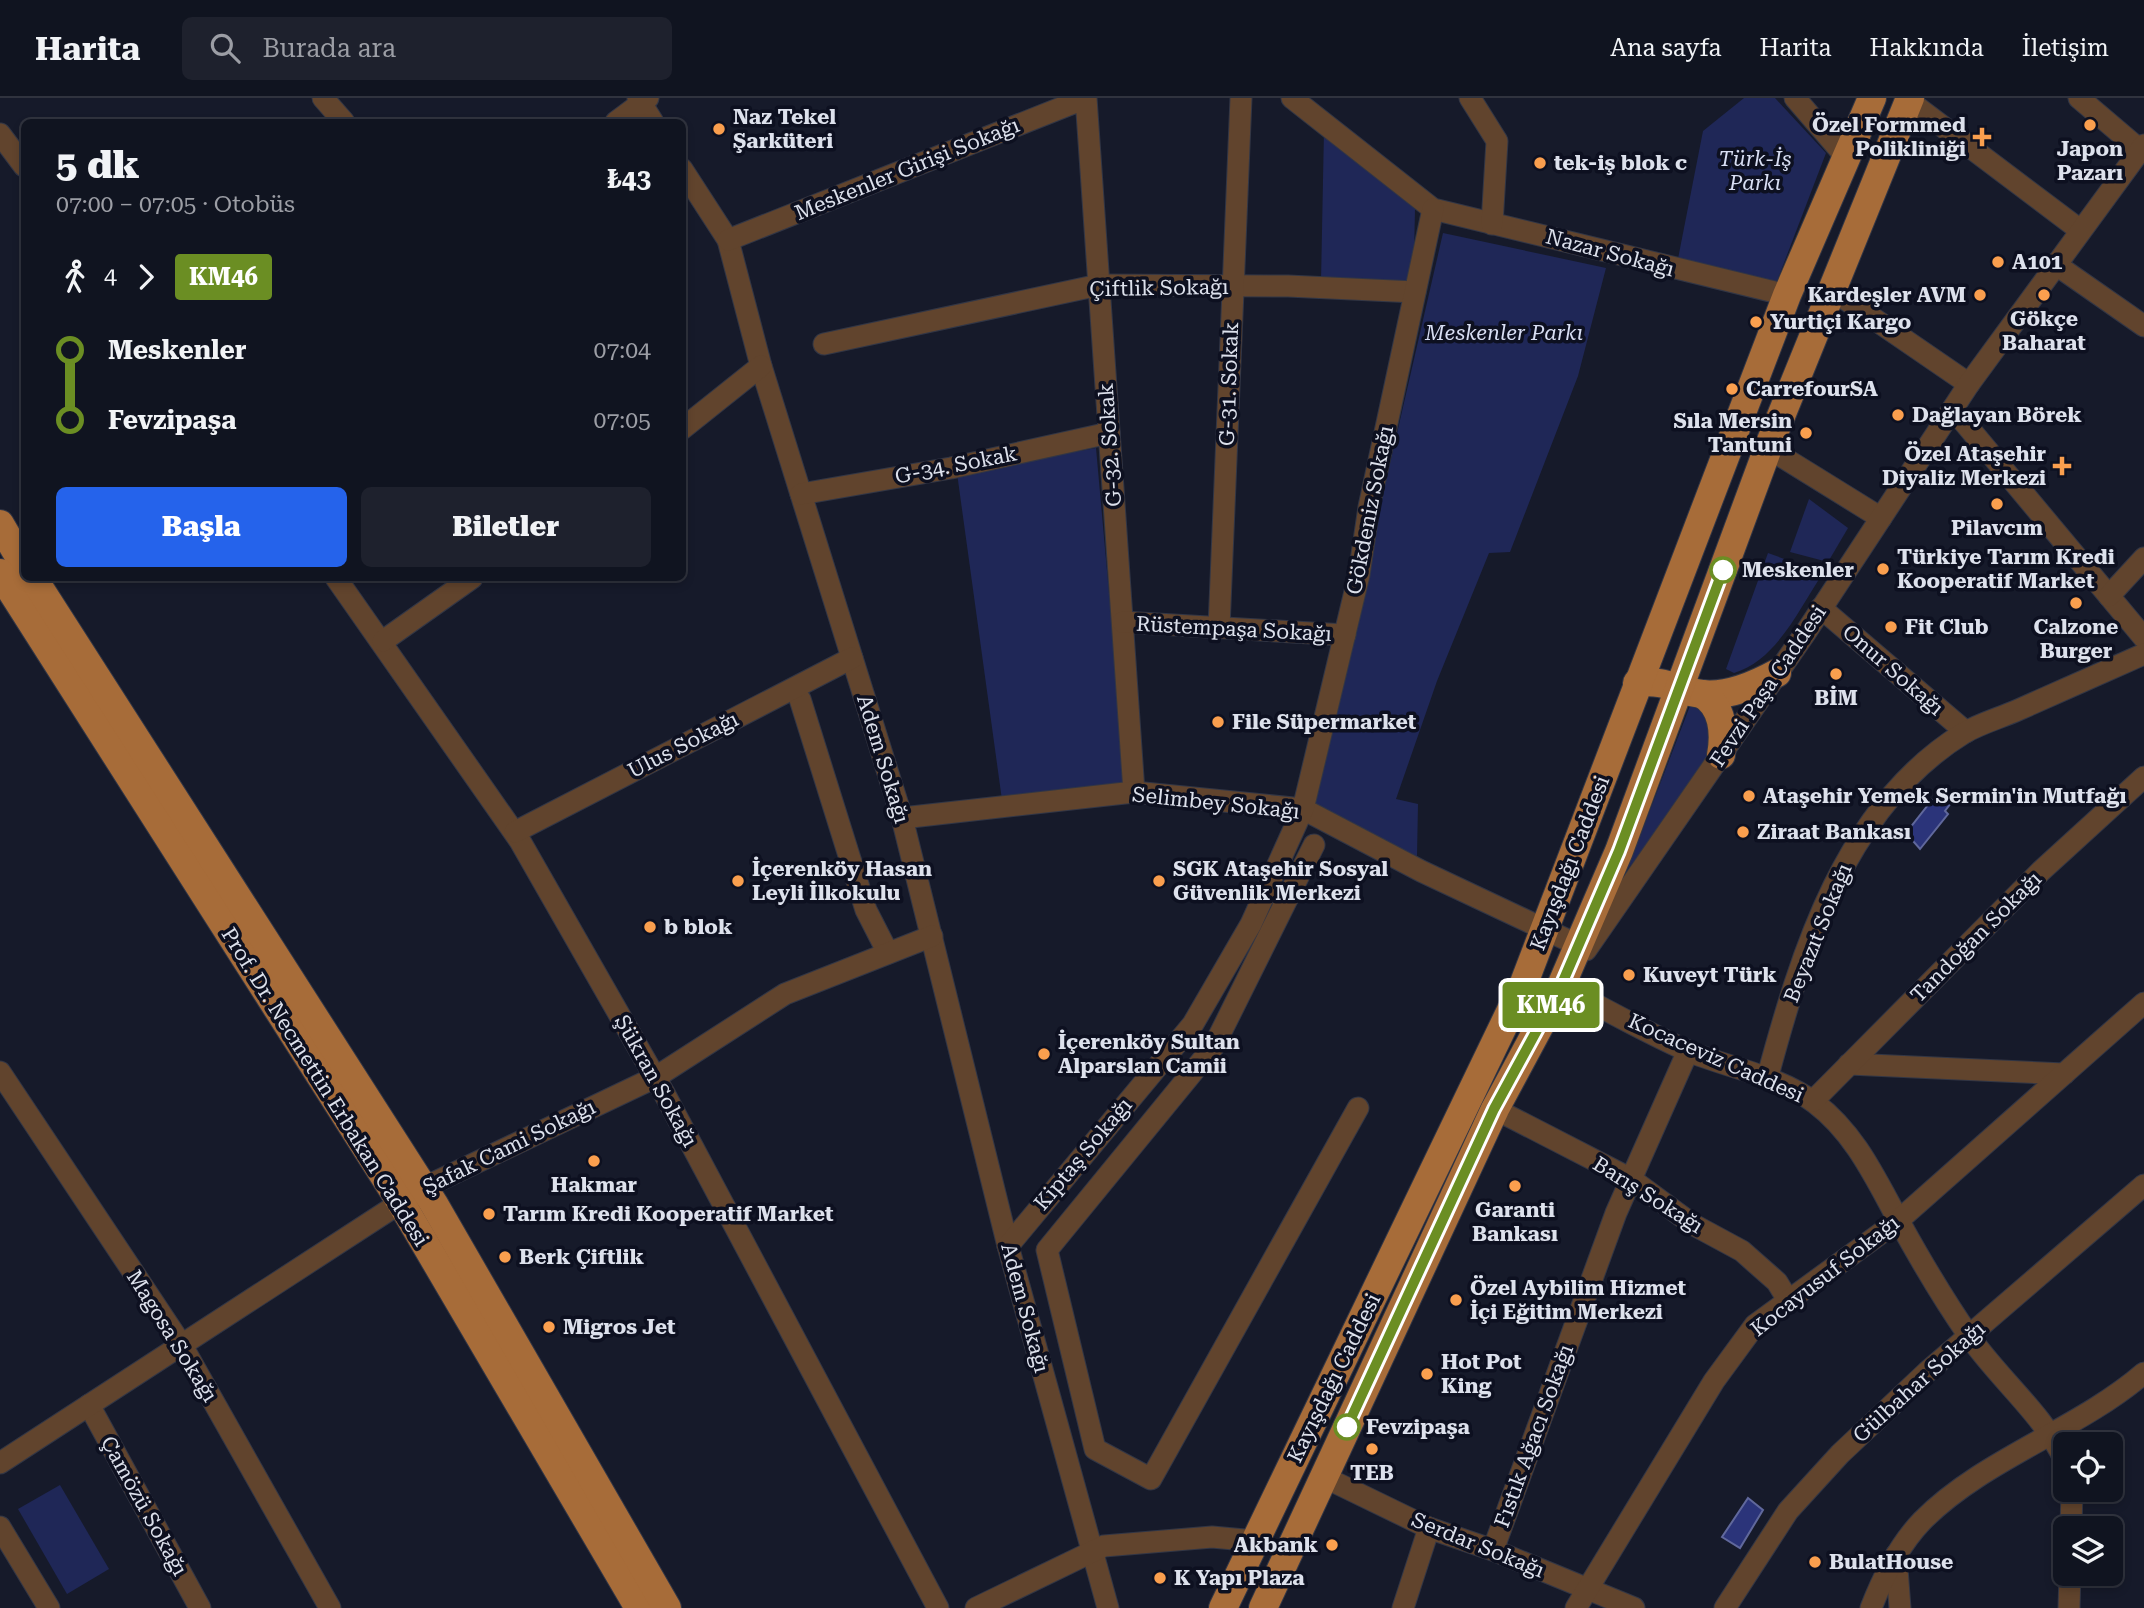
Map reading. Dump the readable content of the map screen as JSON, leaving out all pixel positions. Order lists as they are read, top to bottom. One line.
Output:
{"streets":{"main road":["Kayışdağı Caddesi","Prof. Dr. Necmettin Erbakan Caddesi"],"street":["Meskenler Girişi Sokağı","Nazar Sokağı","Çiftlik Sokağı","G-31. Sokak","G-32. Sokak","G-34. Sokak","Gökdeniz Sokağı","Rüstempaşa Sokağı","Onur Sokağı","Fevzi Paşa Caddesi","Ulus Sokağı","Adem Sokağı","Selimbey Sokağı","Beyazıt Sokağı","Tandoğan Sokağı","Kocaceviz Caddesi","Şükran Sokağı","Şafak Cami Sokağı","Kiptaş Sokağı","Barış Sokağı","Kocayusuf Sokağı","Magosa Sokağı","Gülbahar Sokağı","Fıstık Ağacı Sokağı","Çamözü Sokağı","Serdar Sokağı"]},"crossings":[["Meskenler Girişi Sokağı","G-32. Sokak"],["Meskenler Girişi Sokağı","Adem Sokağı"],["Nazar Sokağı","Gökdeniz Sokağı"],["Nazar Sokağı","Kayışdağı Caddesi"],["Çiftlik Sokağı","G-31. Sokak"],["Çiftlik Sokağı","G-32. Sokak"],["Çiftlik Sokağı","Gökdeniz Sokağı"],["G-31. Sokak","Rüstempaşa Sokağı"],["G-32. Sokak","G-34. Sokak"],["G-32. Sokak","Rüstempaşa Sokağı"],["G-32. Sokak","Selimbey Sokağı"],["G-34. Sokak","Adem Sokağı"],["Gökdeniz Sokağı","Rüstempaşa Sokağı"],["Gökdeniz Sokağı","Selimbey Sokağı"],["Gökdeniz Sokağı","Kiptaş Sokağı"],["Onur Sokağı","Fevzi Paşa Caddesi"],["Onur Sokağı","Beyazıt Sokağı"],["Fevzi Paşa Caddesi","Kayışdağı Caddesi"],["Fevzi Paşa Caddesi","Kocaceviz Caddesi"],["Ulus Sokağı","Adem Sokağı"],["Ulus Sokağı","Şükran Sokağı"],["Adem Sokağı","Selimbey Sokağı"],["Adem Sokağı","Şafak Cami Sokağı"],["Adem Sokağı","Kiptaş Sokağı"],["Selimbey Sokağı","Kayışdağı Caddesi"],["Selimbey Sokağı","Kiptaş Sokağı"],["Kayışdağı Caddesi","Kocaceviz Caddesi"],["Kayışdağı Caddesi","Barış Sokağı"],["Kayışdağı Caddesi","Serdar Sokağı"],["Beyazıt Sokağı","Kocaceviz Caddesi"],["Tandoğan Sokağı","Kocaceviz Caddesi"],["Kocaceviz Caddesi","Kocayusuf Sokağı"],["Kocaceviz Caddesi","Gülbahar Sokağı"],["Kocaceviz Caddesi","Fıstık Ağacı Sokağı"],["Şükran Sokağı","Şafak Cami Sokağı"],["Prof. Dr. Necmettin Erbakan Caddesi","Şafak Cami Sokağı"],["Şafak Cami Sokağı","Magosa Sokağı"],["Şafak Cami Sokağı","Çamözü Sokağı"],["Barış Sokağı","Kocayusuf Sokağı"],["Barış Sokağı","Fıstık Ağacı Sokağı"],["Kocayusuf Sokağı","Serdar Sokağı"],["Fıstık Ağacı Sokağı","Serdar Sokağı"]],"parks":["Türk-İş Parkı","Meskenler Parkı"],"places":{"other":["Japon Pazarı","Naz Tekel Şarküteri","tek-iş blok c","A101","Kardeşler AVM","Gökçe Baharat","Yurtiçi Kargo","CarrefourSA","Dağlayan Börek","Sıla Mersin Tantuni","Pilavcım","Türkiye Tarım Kredi Kooperatif Market","Meskenler","Calzone Burger","Fit Club","BİM","File Süpermarket","Ataşehir Yemek Sermin'in Mutfağı","Ziraat Bankası","İçerenköy Hasan Leyli İlkokulu","SGK Ataşehir Sosyal Güvenlik Merkezi","b blok","Kuveyt Türk","İçerenköy Sultan Alparslan Camii","Hakmar","Garanti Bankası","Tarım Kredi Kooperatif Market","Berk Çiftlik","Özel Aybilim Hizmet İçi Eğitim Merkezi","Migros Jet","Hot Pot King","Fevzipaşa","TEB","Akbank","BulatHouse","K Yapı Plaza"],"health":["Özel Formmed Polikliniği","Özel Ataşehir Diyaliz Merkezi"]},"lines":["bus line KM46"],"page":{"header":"Harita","search":"Burada ara","nav":["Ana sayfa","Harita","Hakkında","İletişim"],"on_map":"KM46","heading":["5 dk","07:00 – 07:05 · Otobüs","₺43"],"legs":["4","KM46"],"list":[{"name":"Meskenler","value":"07:04"},{"name":"Fevzipaşa","value":"07:05"}],"buttons":["Başla","Biletler"]}}
